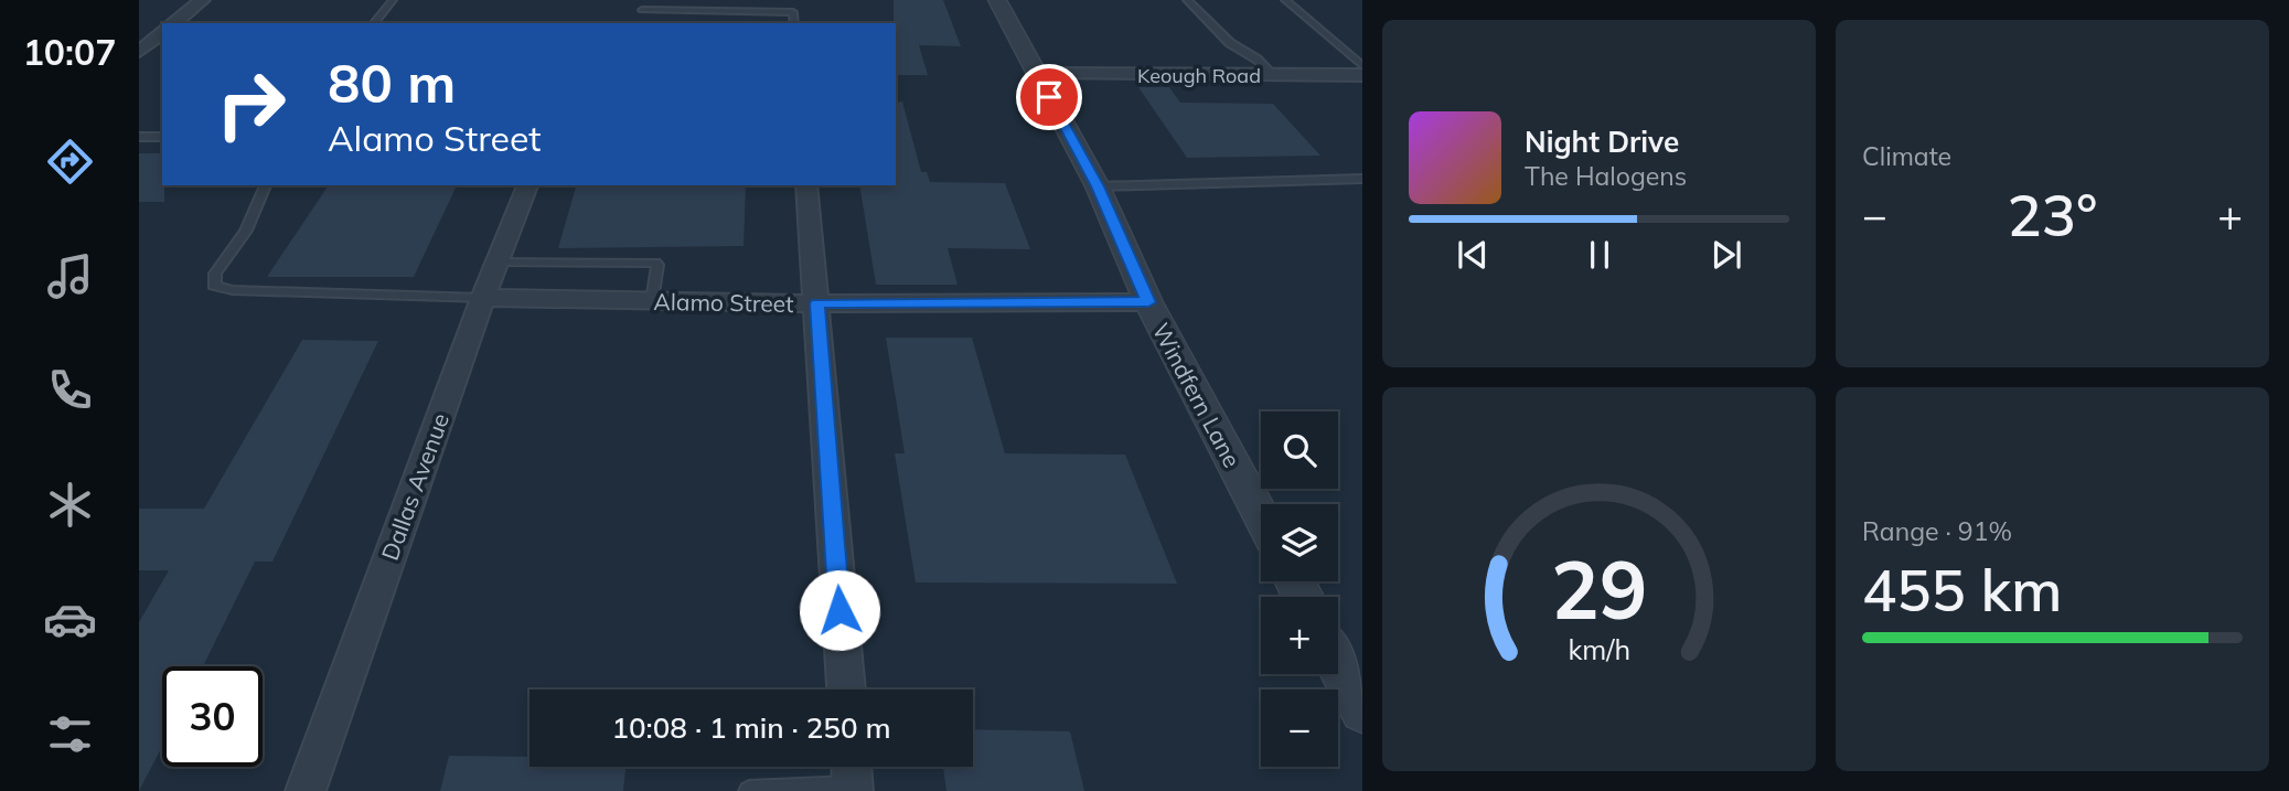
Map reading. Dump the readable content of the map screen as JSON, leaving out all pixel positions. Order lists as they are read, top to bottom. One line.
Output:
{"streets":{"street":["Keough Road","Alamo Street","Windfern Lane","Dallas Avenue"]},"crossings":[["Keough Road","Windfern Lane"],["Alamo Street","Windfern Lane"],["Alamo Street","Dallas Avenue"]],"page":{"tabs":"10:07","tile":["Climate",["Range · 91%","455 km"]],"turn":["80 m","Alamo Street"],"song":["Night Drive","The Halogens"],"heat":["−","23°","+"],"map_buttons":["+","−"],"limit":"30","trip":"10:08 · 1 min · 250 m","gauge":["29","km/h"]}}
